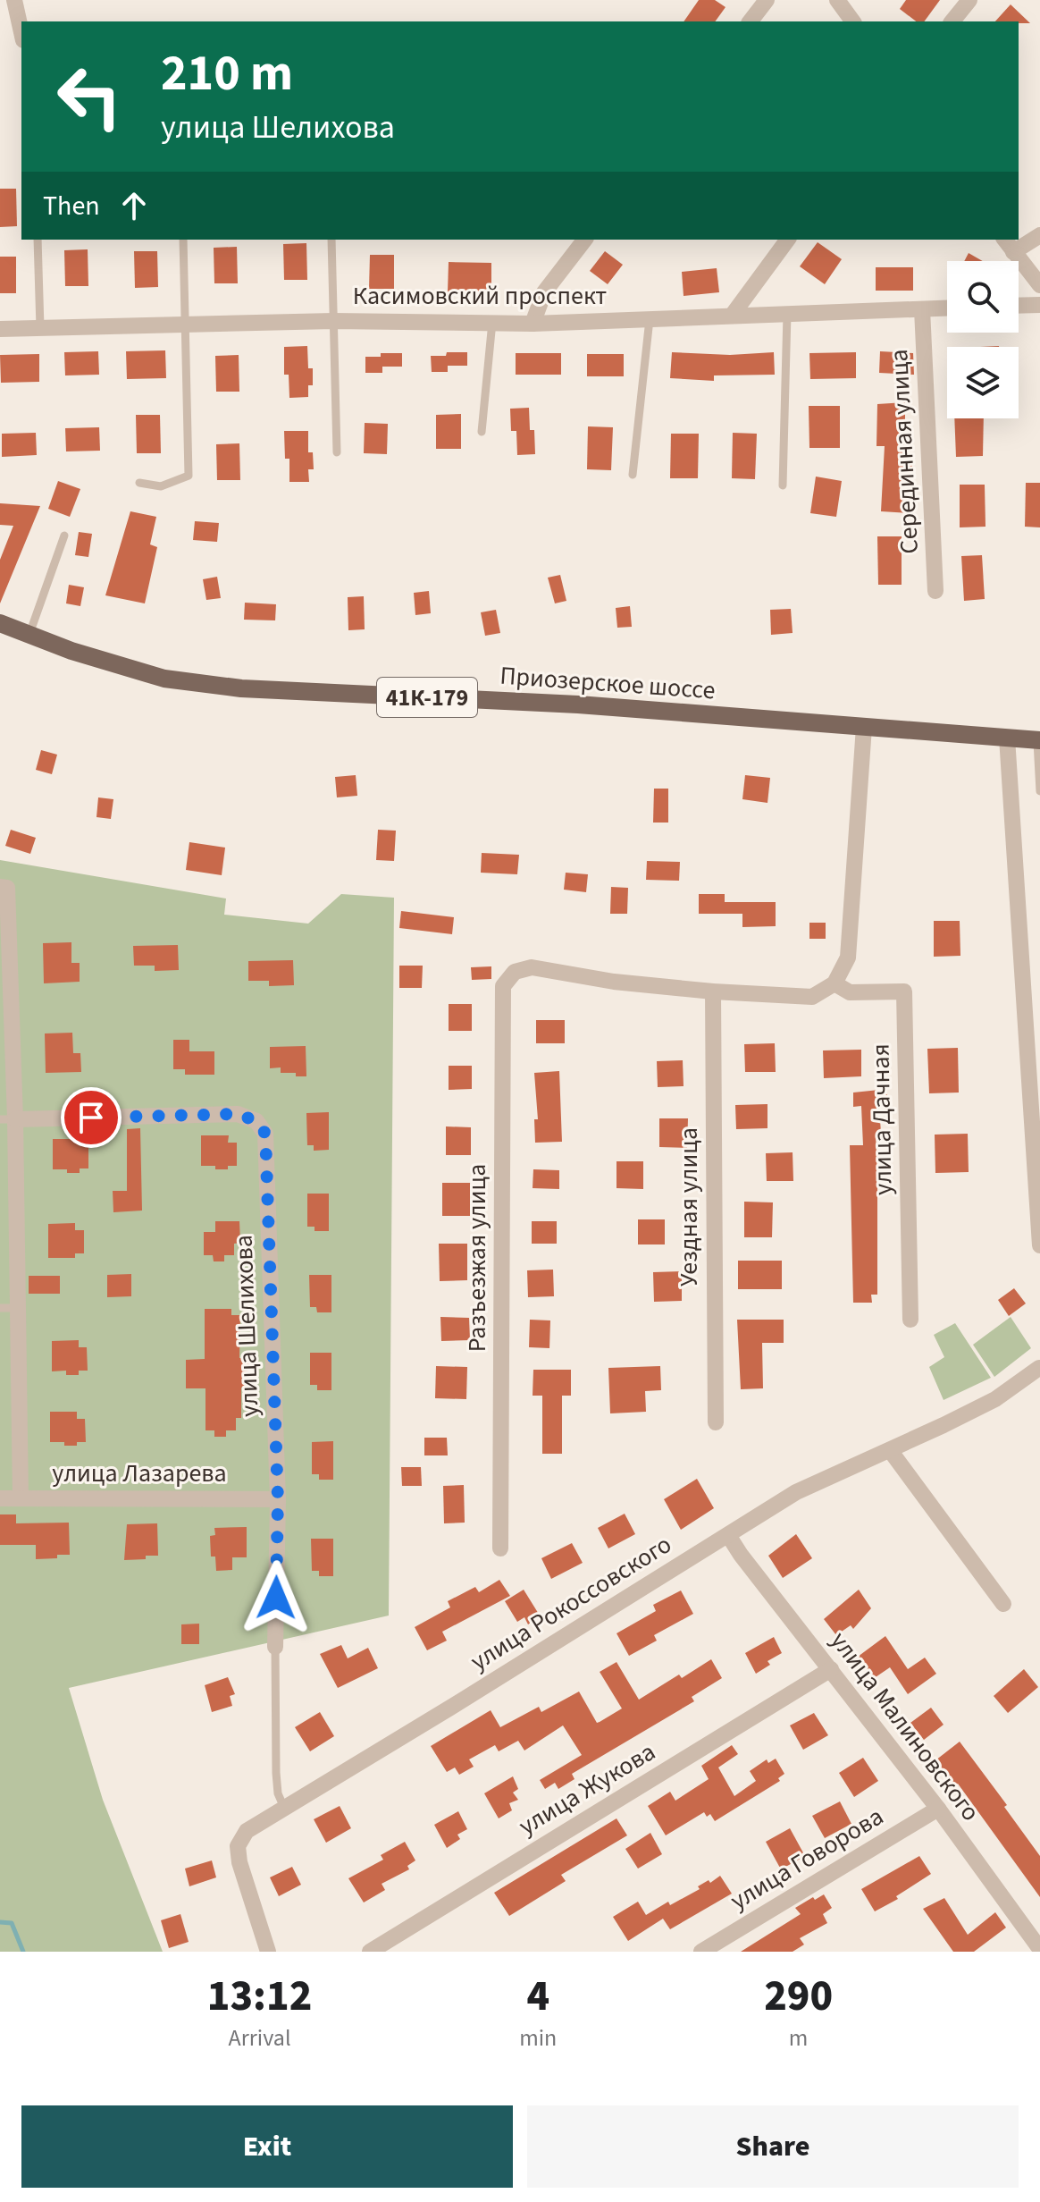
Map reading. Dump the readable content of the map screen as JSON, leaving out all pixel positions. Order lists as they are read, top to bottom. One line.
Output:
{"streets":{"main road":["Приозерское шоссе","41К-179"],"street":["Касимовский проспект","Серединная улица","улица Дачная","Уездная улица","Разъезжая улица","улица Шелихова","улица Лазарева","улица Рокоссовского","улица Малиновского","улица Жукова","улица Говорова"]},"crossings":[["Касимовский проспект","Серединная улица"],["Приозерское шоссе","41К-179"],["Уездная улица","Разъезжая улица"],["улица Шелихова","улица Лазарева"],["улица Рокоссовского","улица Малиновского"],["улица Малиновского","улица Жукова"],["улица Малиновского","улица Говорова"]],"page":{"turn":["210 m","улица Шелихова"],"then":"Then","eta":["13:12","Arrival","4","min","290","m"],"buttons":["Exit","Share"]}}
